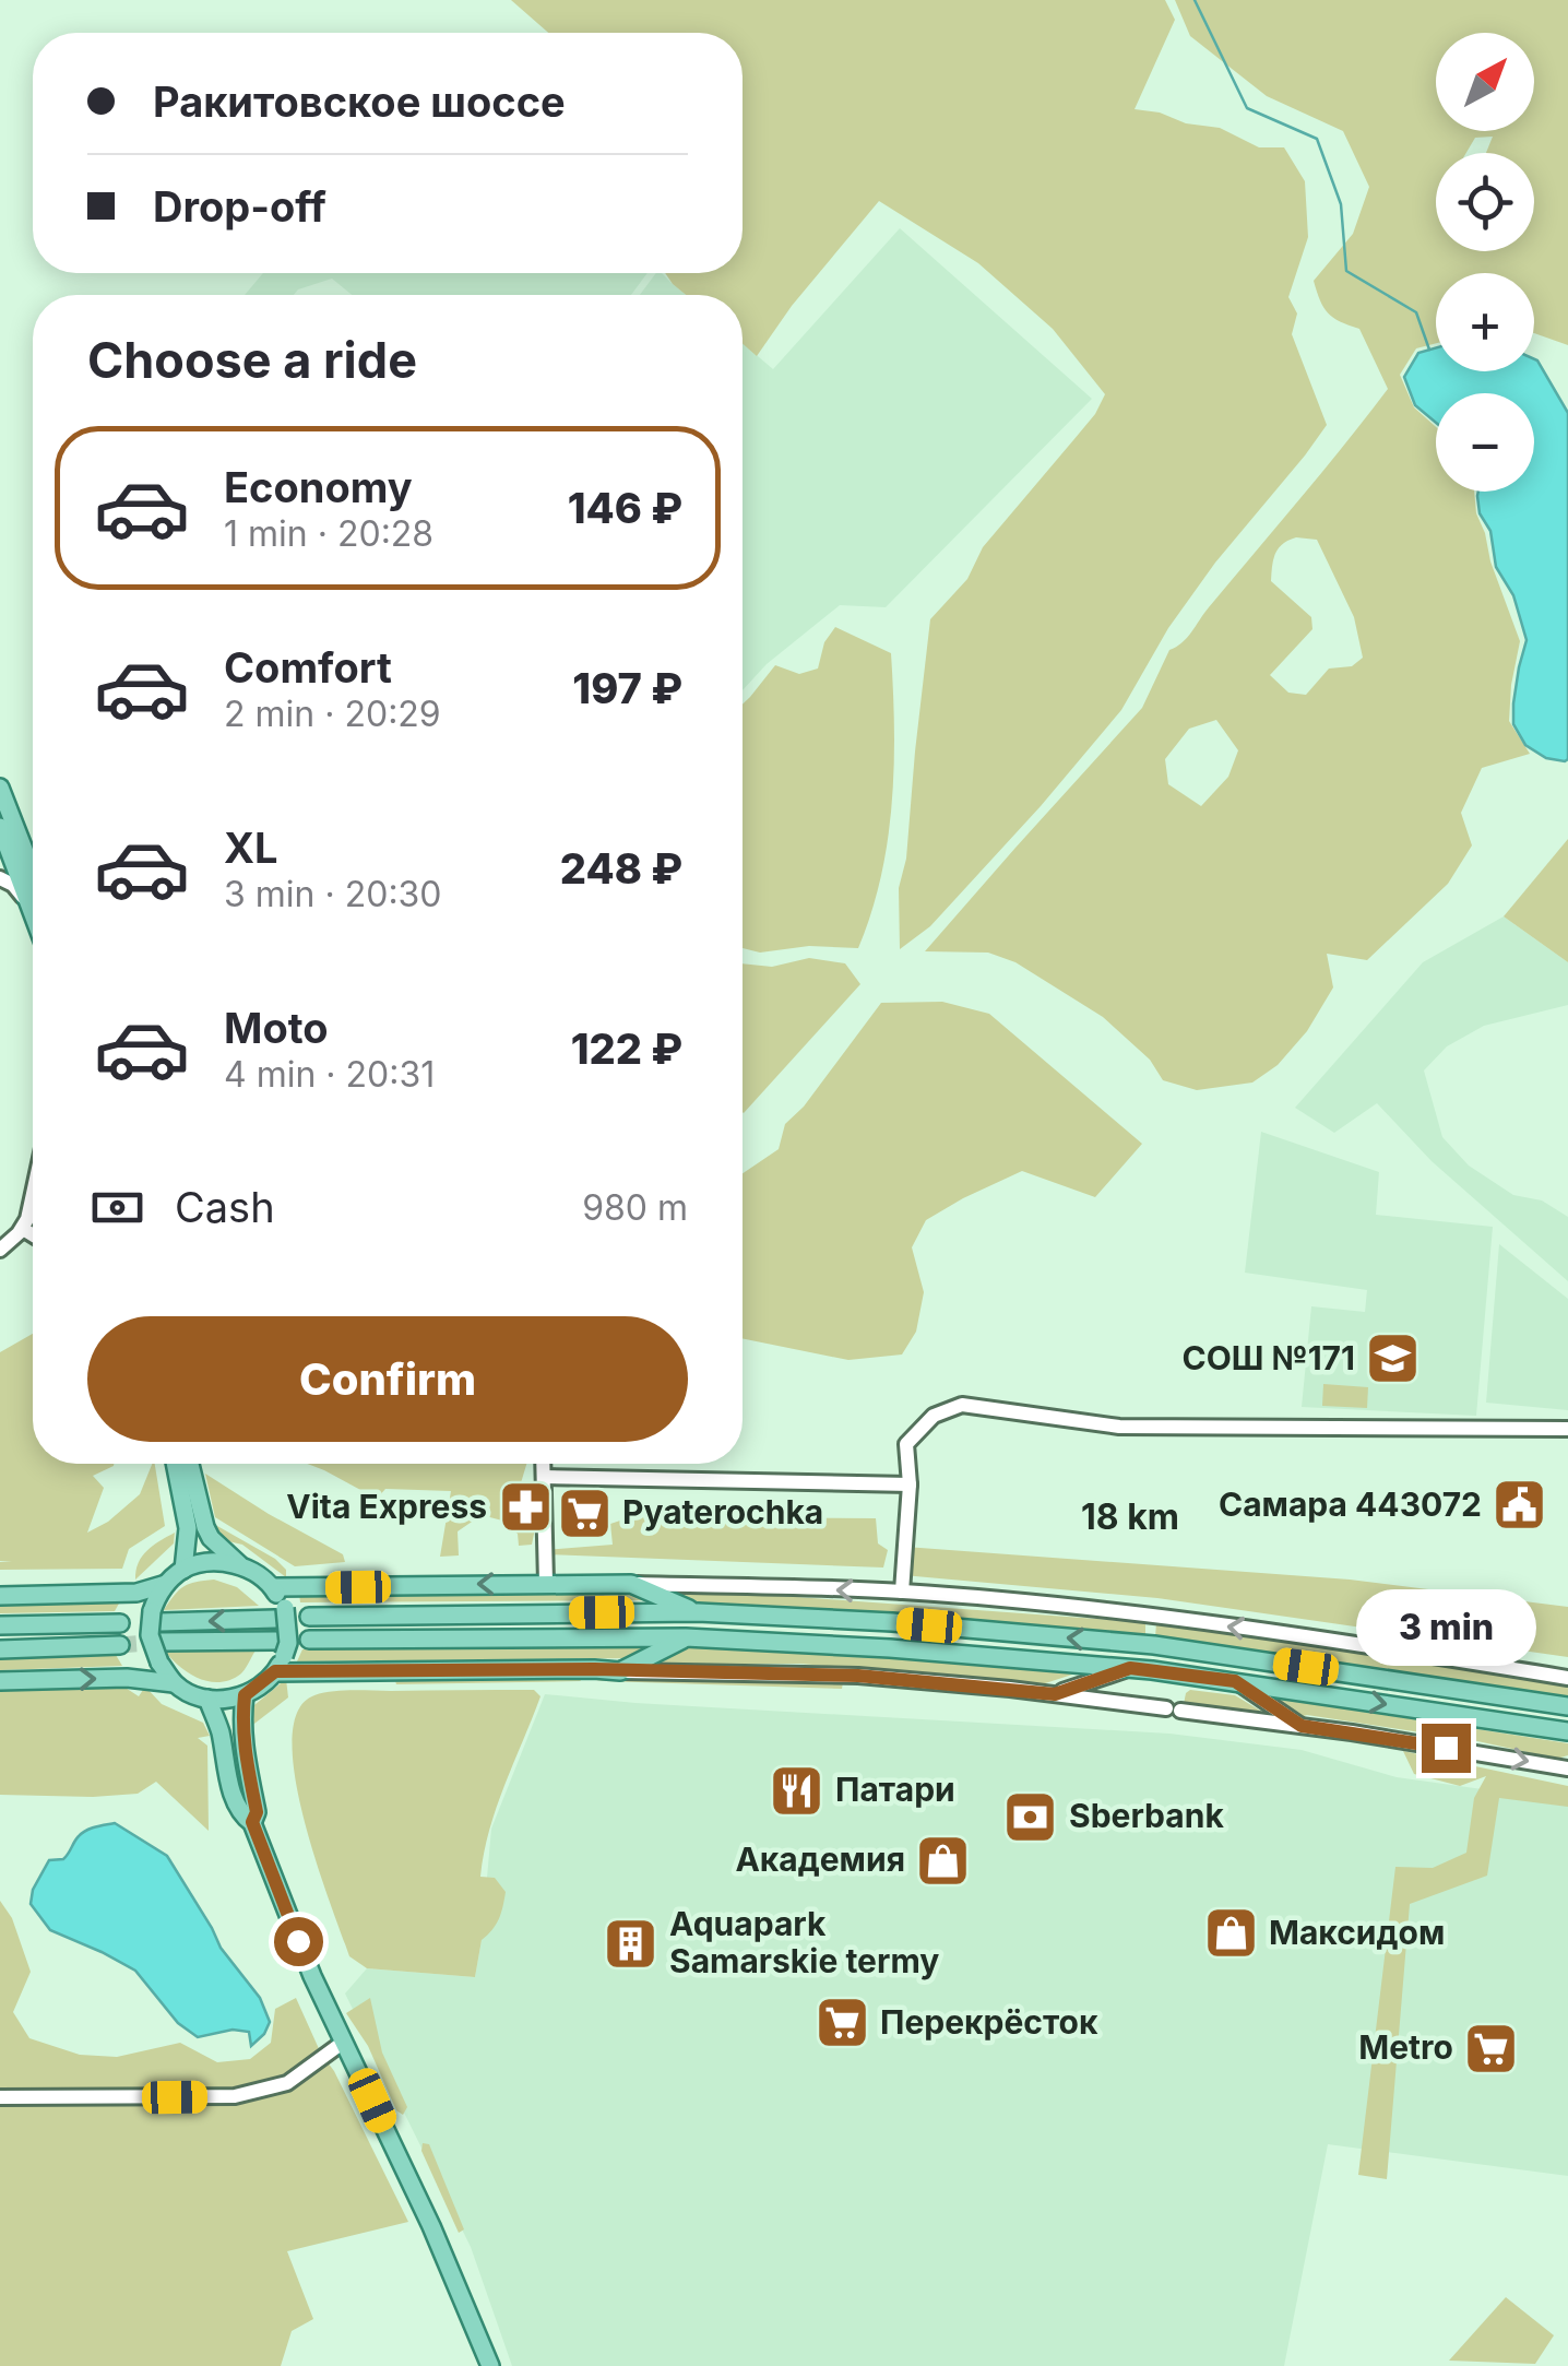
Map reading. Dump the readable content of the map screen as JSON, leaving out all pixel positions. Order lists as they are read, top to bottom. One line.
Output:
{"districts":["18 km"],"places":{"school or university":["СОШ №171"],"public building":["Самара 443072"],"pharmacy":["Vita Express"],"supermarket":["Pyaterochka","Перекрёсток","Metro"],"restaurant":["Патари"],"bank":["Sberbank"],"shop":["Академия","Максидом"],"building":["Aquapark Samarskie termy"]},"north":"top right","page":{"map_buttons":["+","−"],"banner":["Ракитовское шоссе","Drop-off"],"heading":"Choose a ride","list":[{"name":"Economy","note":"1 min · 20:28","value":"146 ₽"},{"name":"Comfort","note":"2 min · 20:29","value":"197 ₽"},{"name":"XL","note":"3 min · 20:30","value":"248 ₽"},{"name":"Moto","note":"4 min · 20:31","value":"122 ₽"}],"pay":["Cash","980 m"],"buttons":"Confirm","bubble":"3 min"}}
